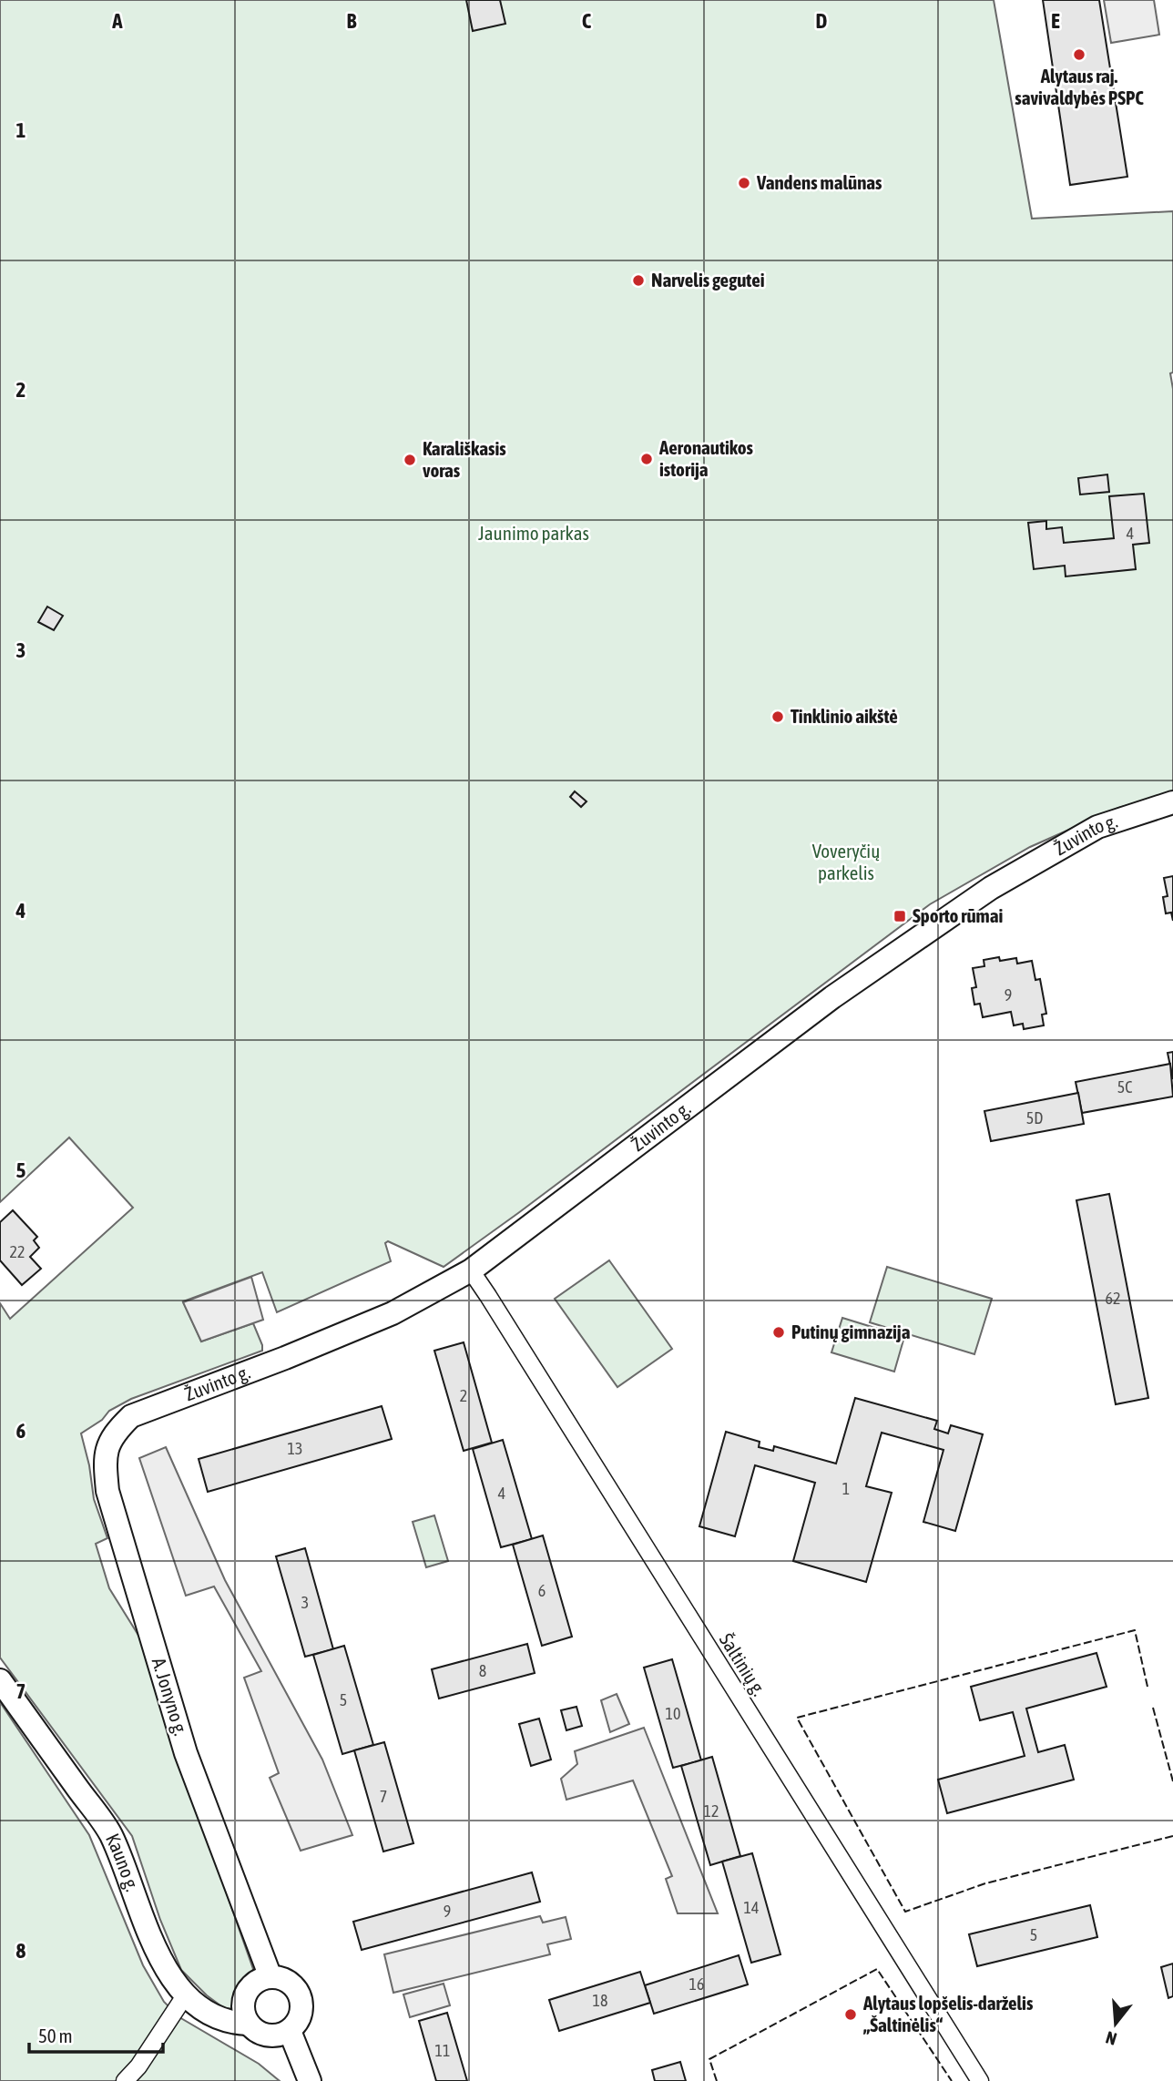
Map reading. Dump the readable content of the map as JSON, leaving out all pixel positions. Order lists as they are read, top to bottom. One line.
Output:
{"streets":{"street":["Žuvinto g.","Šaltinių g.","A. Jonyno g.","Kauno g."]},"crossings":[["Žuvinto g.","Šaltinių g."],["Žuvinto g.","A. Jonyno g."],["A. Jonyno g.","Kauno g."]],"parks":["Jaunimo parkas","Voveryčių parkelis"],"places":{"other":["Alytaus raj. savivaldybės PSPC","Vandens malūnas","Narvelis gegutei","Aeronautikos istorija","Karališkasis voras","Tinklinio aikštė","Putinų gimnazija","Alytaus lopšelis-darželis „Šaltinėlis“"],"transit":["Sporto rūmai"]},"house_numbers":["4","9","5C","5D","22","62","2","13","1","4","6","3","8","5","10","7","12","14","9","5","16","18","11"],"scale_bar":"50 m","north":"bottom","grid":{"columns":["A","B","C","D","E"],"rows":["1","2","3","4","5","6","7","8"]}}
